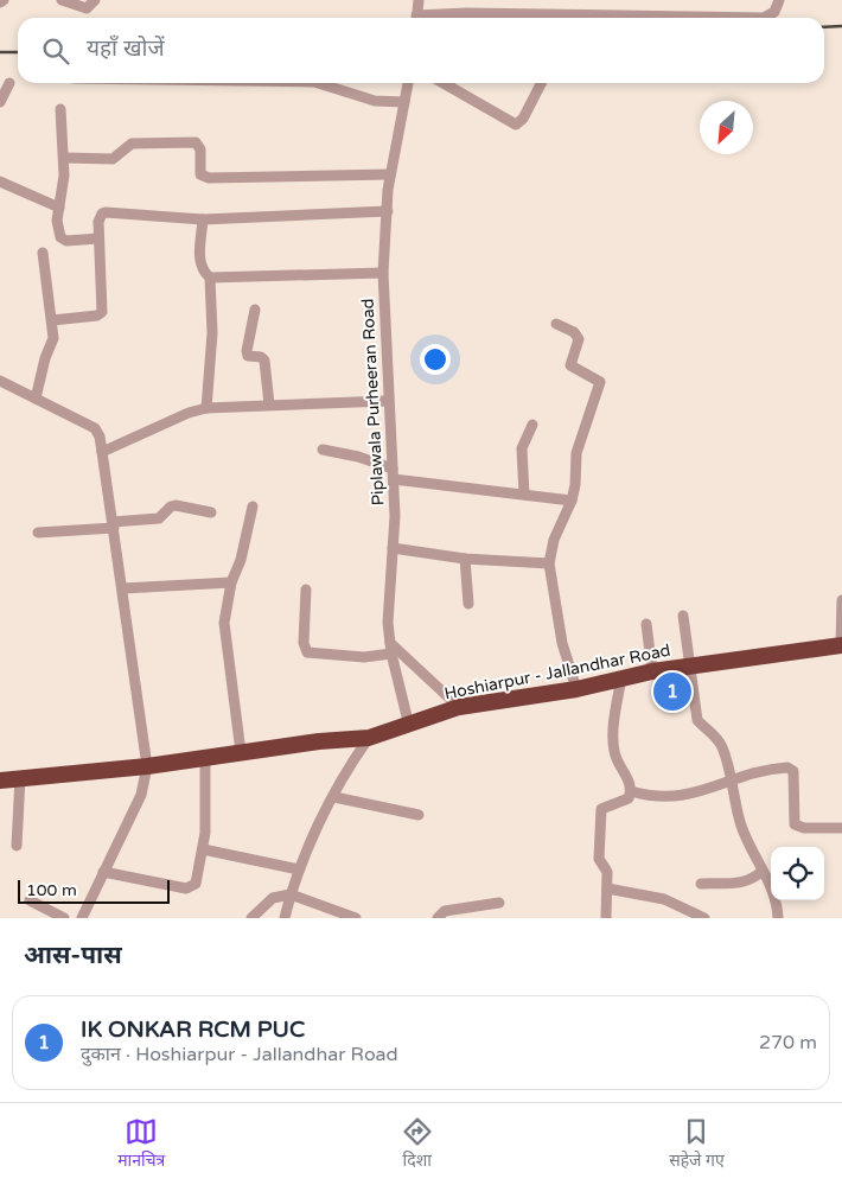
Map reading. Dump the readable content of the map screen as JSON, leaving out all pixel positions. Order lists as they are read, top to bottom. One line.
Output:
{"streets":{"highway":["Hoshiarpur - Jallandhar Road"],"street":["Piplawala Purheeran Road"]},"crossings":[["Piplawala Purheeran Road","Hoshiarpur - Jallandhar Road"]],"scale_bar":"100 m","north":"bottom left","page":{"search":"यहाँ खोजें","pins":"1","scale":"100 m","heading":"आस-पास","list":[{"mark":"1","name":"IK ONKAR RCM PUC","note":"दुकान · Hoshiarpur - Jallandhar Road","value":"270 m"}],"nav":["मानचित्र","दिशा","सहेजे गए"]}}
